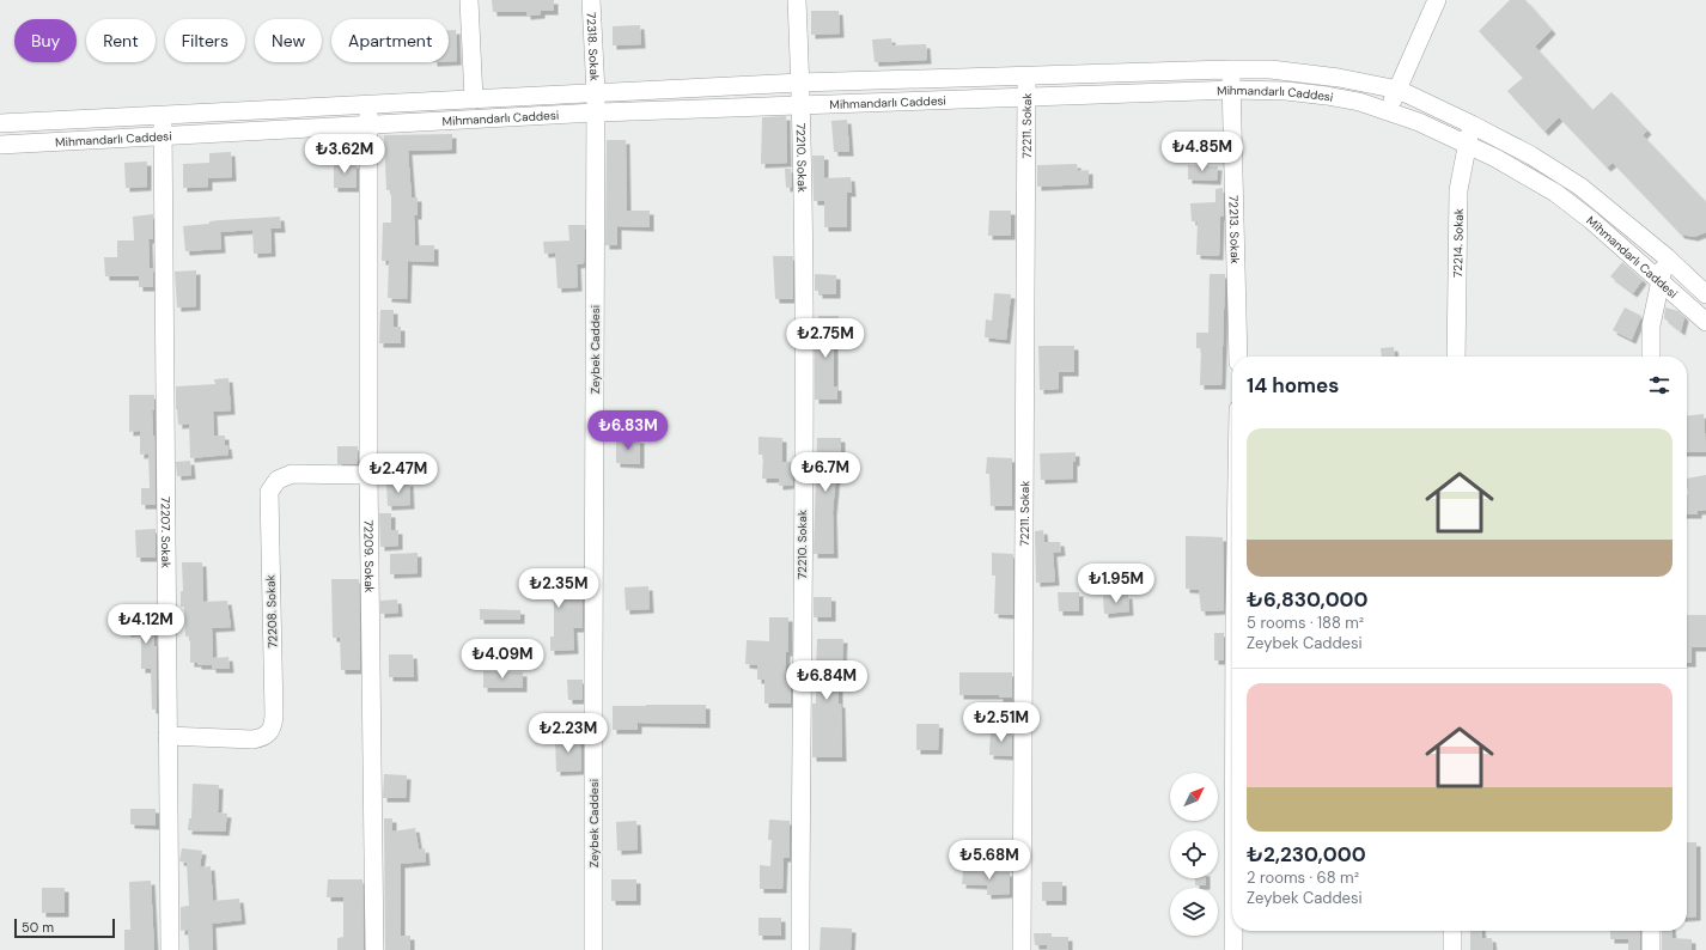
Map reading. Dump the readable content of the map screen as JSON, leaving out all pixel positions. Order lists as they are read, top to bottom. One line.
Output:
{"streets":{"street":["72318. Sokak","Mihmandarlı Caddesi","72211. Sokak","72210. Sokak","72213. Sokak","72214. Sokak","Zeybek Caddesi","72207. Sokak","72209. Sokak","72208. Sokak"]},"crossings":[["72318. Sokak","Mihmandarlı Caddesi"],["72318. Sokak","Zeybek Caddesi"],["Mihmandarlı Caddesi","72211. Sokak"],["Mihmandarlı Caddesi","72210. Sokak"],["Mihmandarlı Caddesi","72213. Sokak"],["Mihmandarlı Caddesi","72214. Sokak"],["Mihmandarlı Caddesi","Zeybek Caddesi"],["Mihmandarlı Caddesi","72207. Sokak"],["Mihmandarlı Caddesi","72209. Sokak"],["72207. Sokak","72208. Sokak"],["72209. Sokak","72208. Sokak"]],"scale_bar":"50 m","north":"top right","page":{"chip":["Buy","Rent","Filters","New","Apartment"],"price":["₺4.85M","₺3.62M","₺2.75M","₺6.83M","₺6.7M","₺2.47M","₺1.95M","₺2.35M","₺4.12M","₺4.09M","₺6.84M","₺2.51M","₺2.23M","₺5.68M"],"heading":"14 homes","list":[{"name":"₺6,830,000","note":"5 rooms · 188 m² · Zeybek Caddesi"},{"name":"₺2,230,000","note":"2 rooms · 68 m² · Zeybek Caddesi"}],"scale":"50 m"}}
